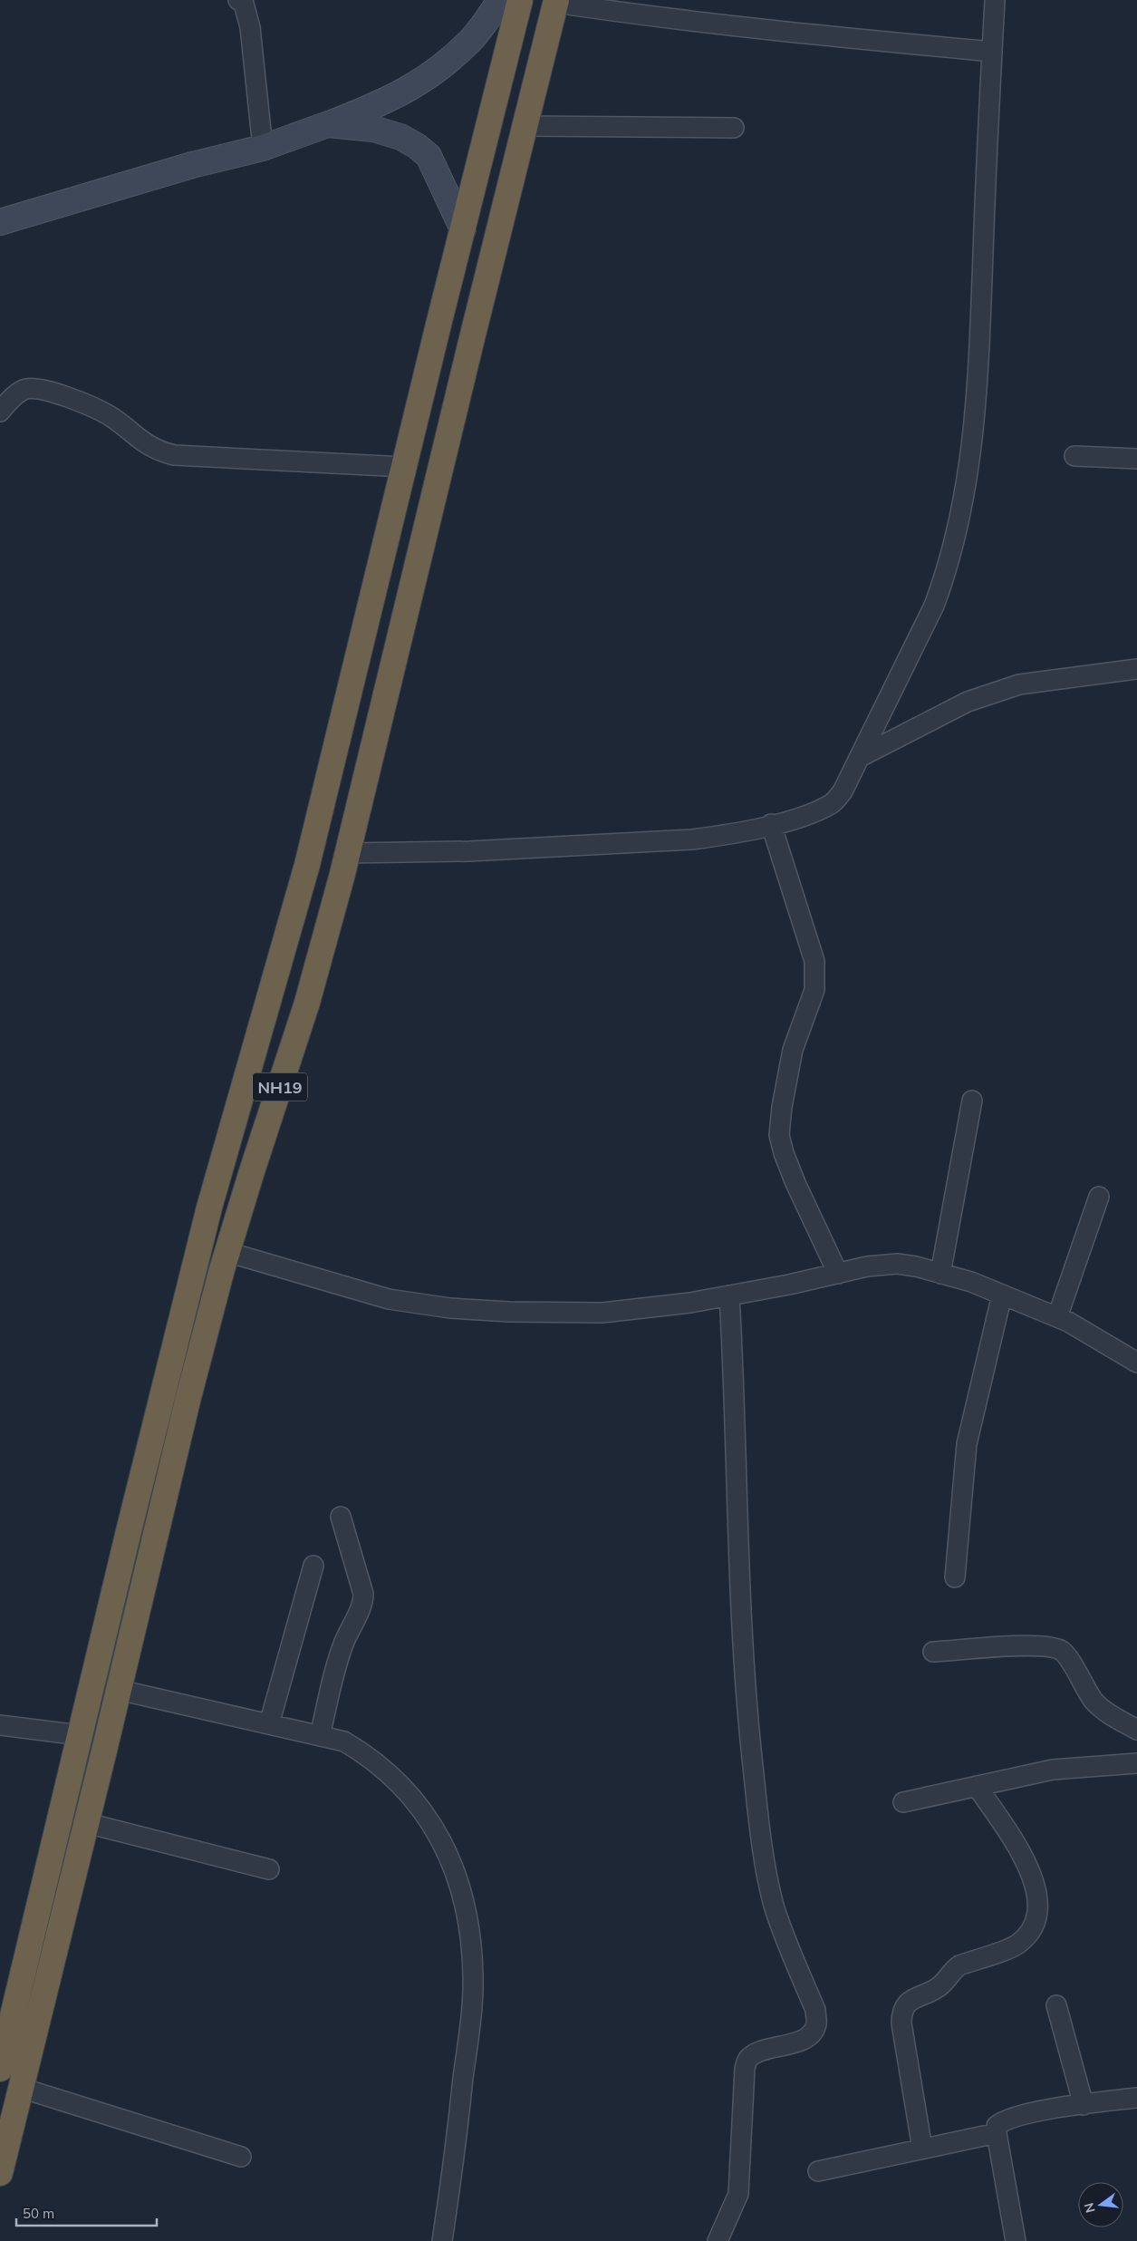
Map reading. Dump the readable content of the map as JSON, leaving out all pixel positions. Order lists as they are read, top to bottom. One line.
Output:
{"streets":{"highway":["NH19"]},"scale_bar":"50 m","north":"left"}
